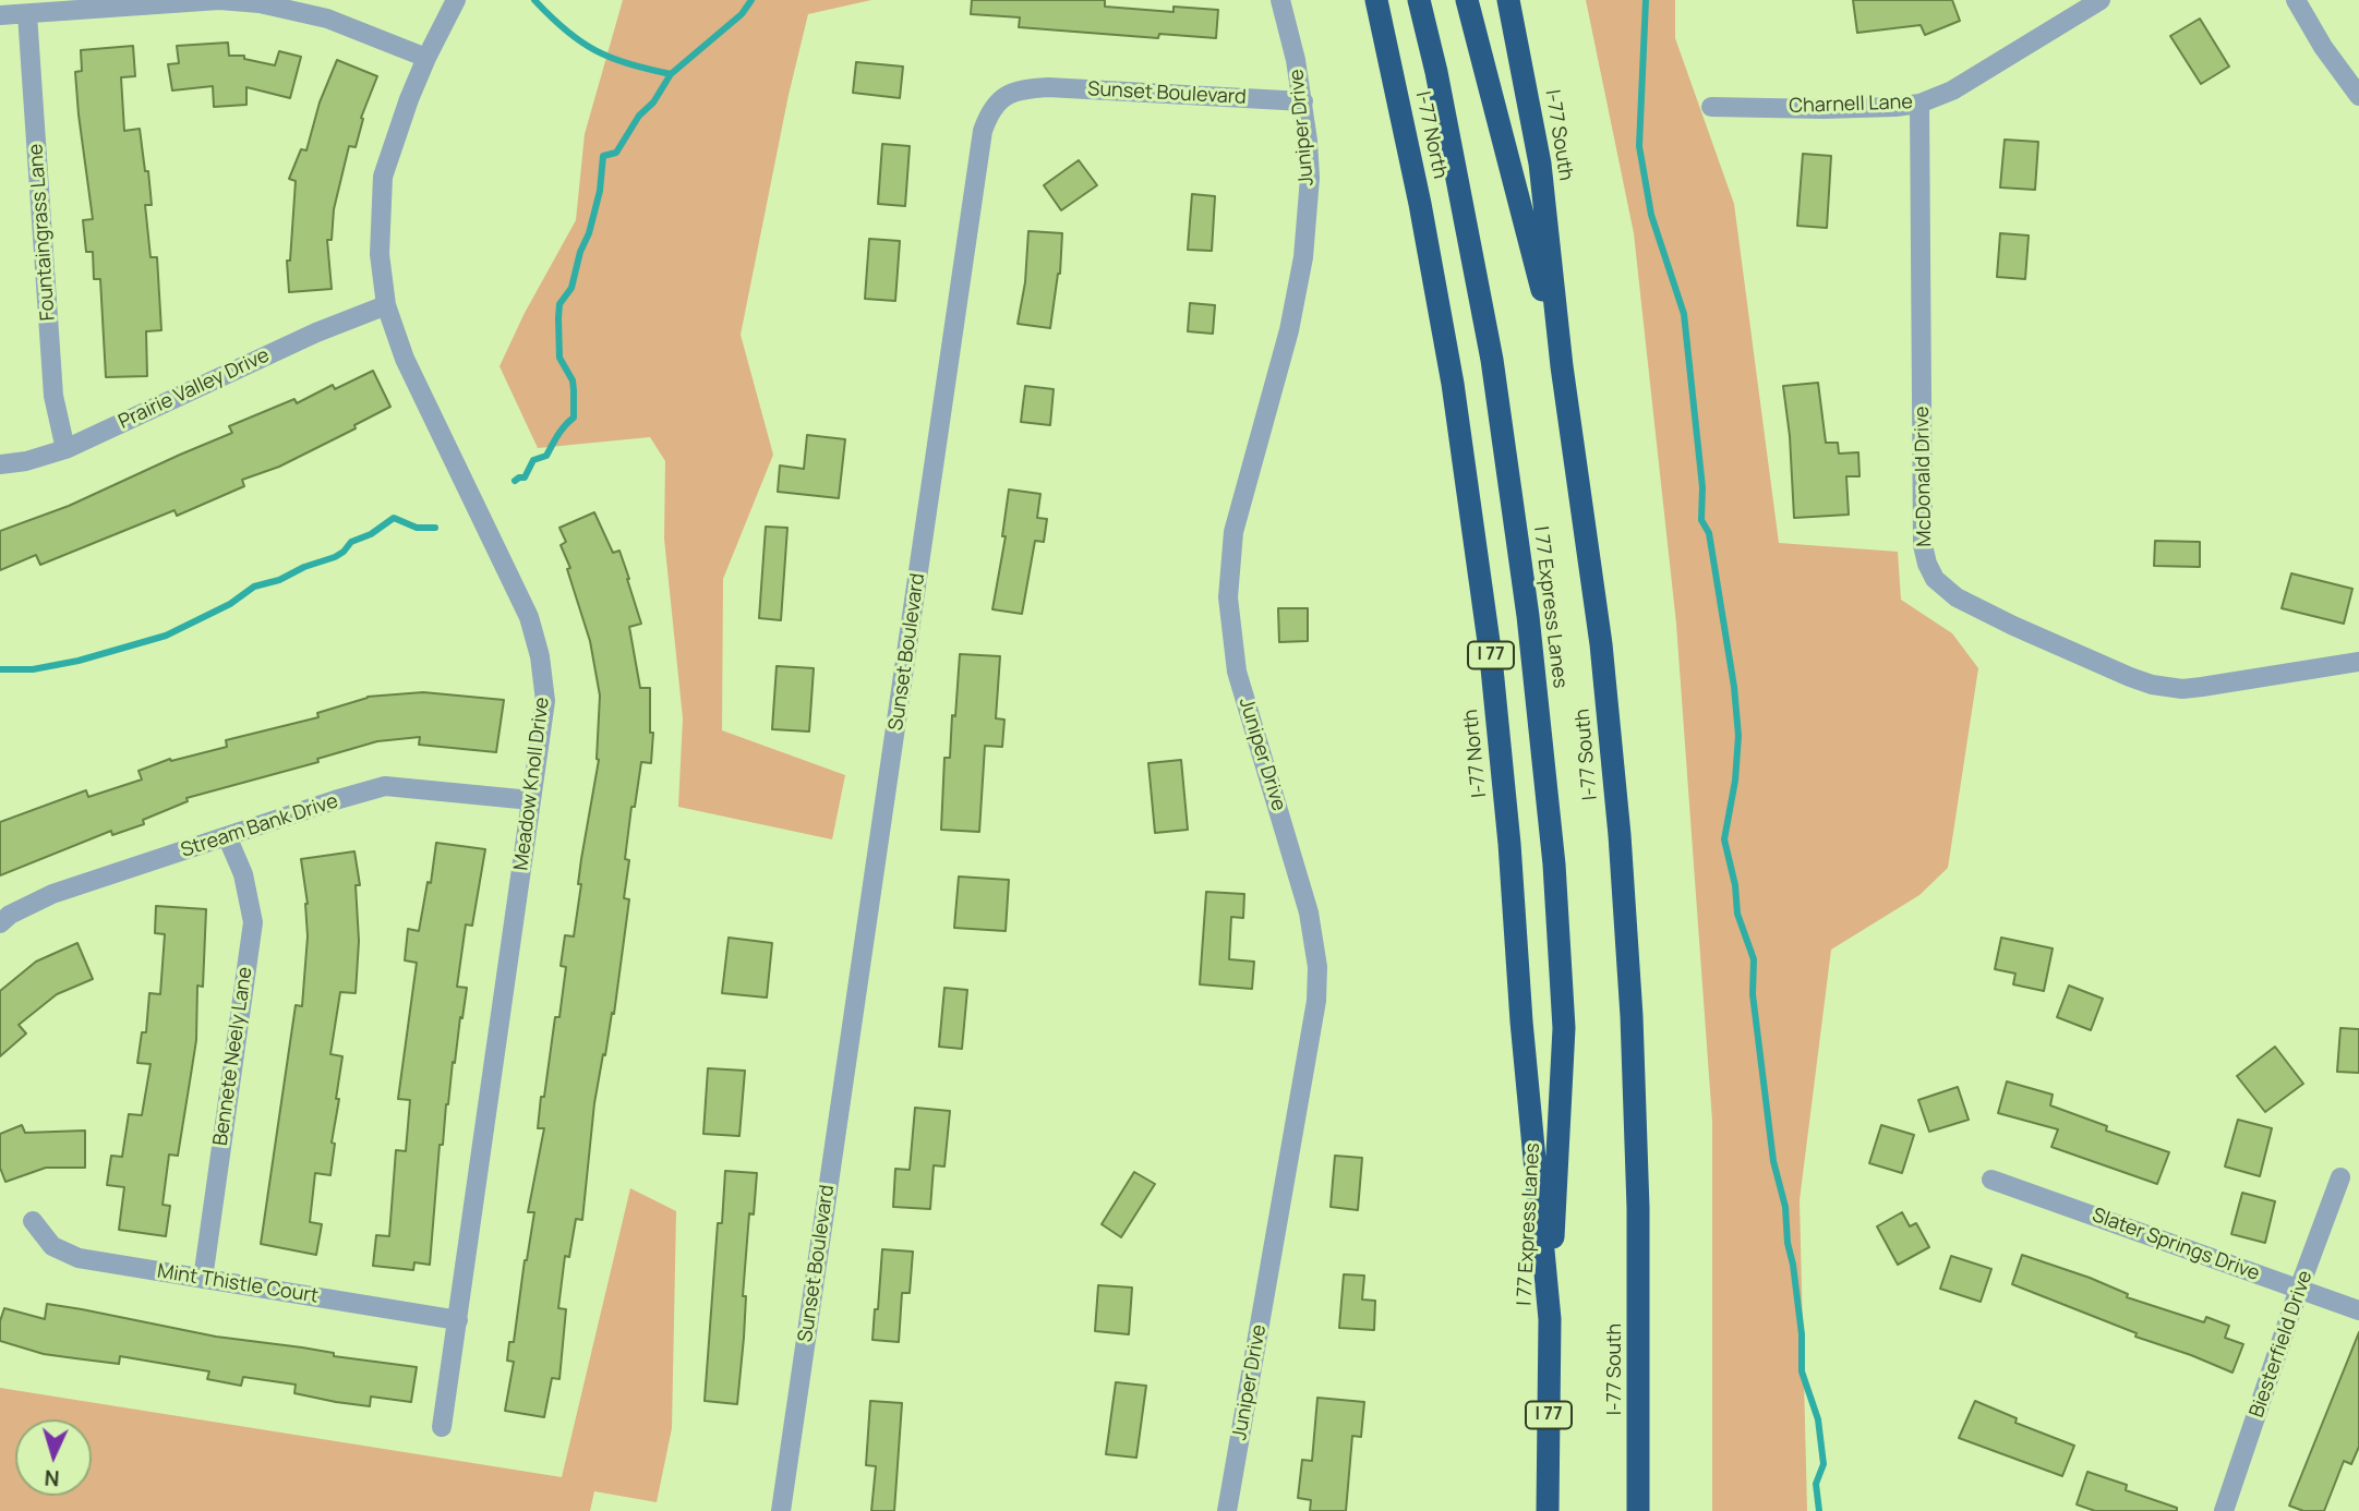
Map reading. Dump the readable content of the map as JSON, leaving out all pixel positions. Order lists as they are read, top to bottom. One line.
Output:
{"streets":{"highway":["I-77 North","I-77 South","I 77 Express Lanes","I 77"],"street":["Sunset Boulevard","Charnell Lane","Juniper Drive","Fountaingrass Lane","Prairie Valley Drive","McDonald Drive","Meadow Knoll Drive","Stream Bank Drive","Bennete Neely Lane","Slater Springs Drive","Mint Thistle Court","Biesterfield Drive"]},"crossings":[["Sunset Boulevard","Juniper Drive"],["Charnell Lane","McDonald Drive"],["I-77 North","I 77 Express Lanes"],["Fountaingrass Lane","Prairie Valley Drive"],["Prairie Valley Drive","Meadow Knoll Drive"],["Meadow Knoll Drive","Stream Bank Drive"],["Meadow Knoll Drive","Mint Thistle Court"],["Stream Bank Drive","Bennete Neely Lane"],["Bennete Neely Lane","Mint Thistle Court"],["Slater Springs Drive","Biesterfield Drive"]],"north":"bottom"}
